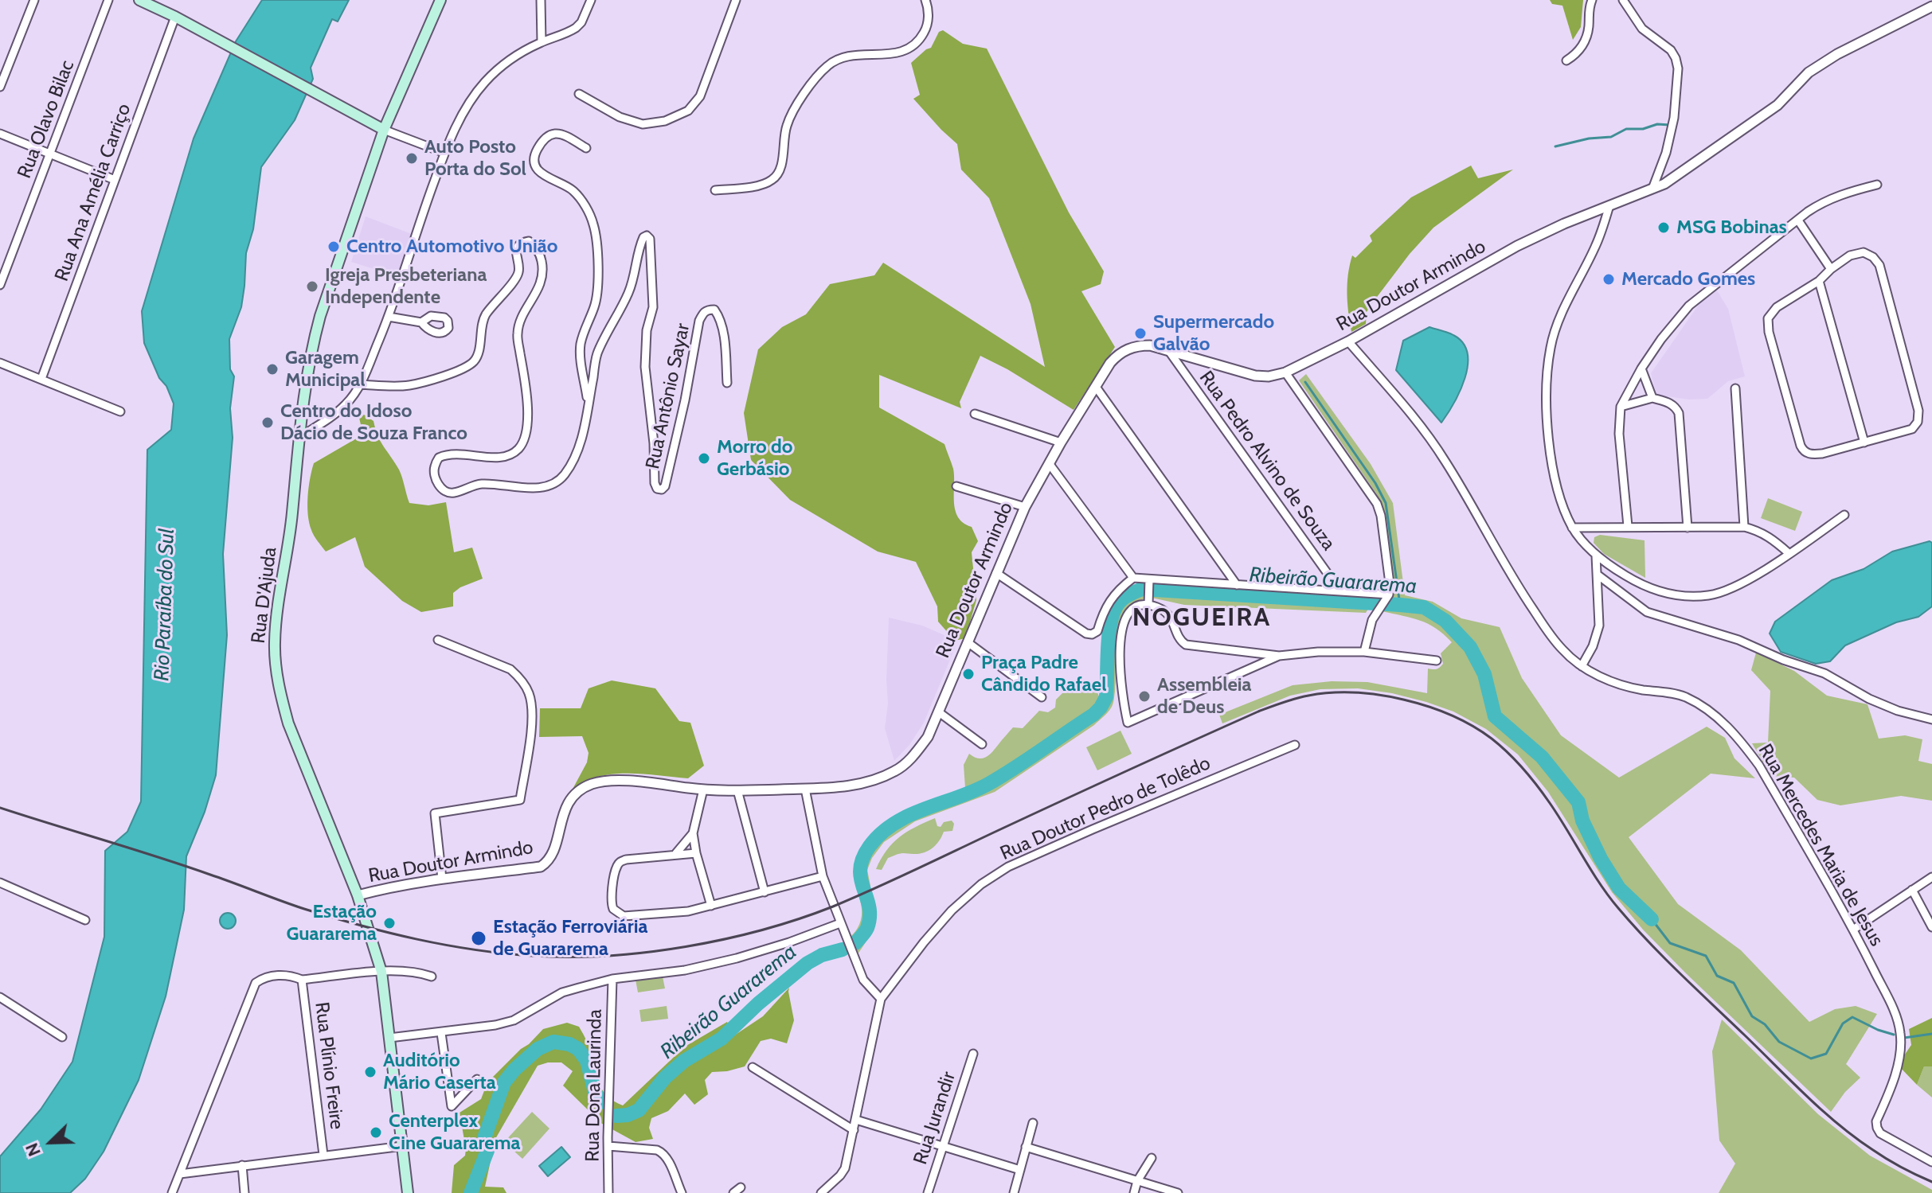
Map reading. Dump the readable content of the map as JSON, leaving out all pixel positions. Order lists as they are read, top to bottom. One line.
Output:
{"streets":{"main road":["Rua D'Ajuda"],"street":["Rua Olavo Bilac","Rua Ana Amélia Carriço","Rua Doutor Armindo","Rua Antônio Sayar","Rua Pedro Alvino de Souza","Rua Doutor Pedro de Tolêdo","Rua Mercedes Maria de Jesus","Rua Plínio Freire","Rua Dona Laurinda","Rua Jurandir"]},"crossings":[["Rua Doutor Armindo","Rua Pedro Alvino de Souza"],["Rua Doutor Armindo","Rua D'Ajuda"],["Rua Doutor Armindo","Rua Mercedes Maria de Jesus"]],"districts":["NOGUEIRA"],"water":["Ribeirão Guararema","Rio Paraíba do Sul"],"places":["Auto Posto Porta do Sol","MSG Bobinas","Centro Automotivo União","Mercado Gomes","Igreja Presbeteriana Independente","Supermercado Galvão","Garagem Municipal","Centro do Idoso Dácio de Souza Franco","Morro do Gerbásio","Praça Padre Cândido Rafael","Assembleia de Deus","Estação Guararema","Estação Ferroviária de Guararema","Auditório Mário Caserta","Centerplex Cine Guararema"],"north":"bottom left"}
